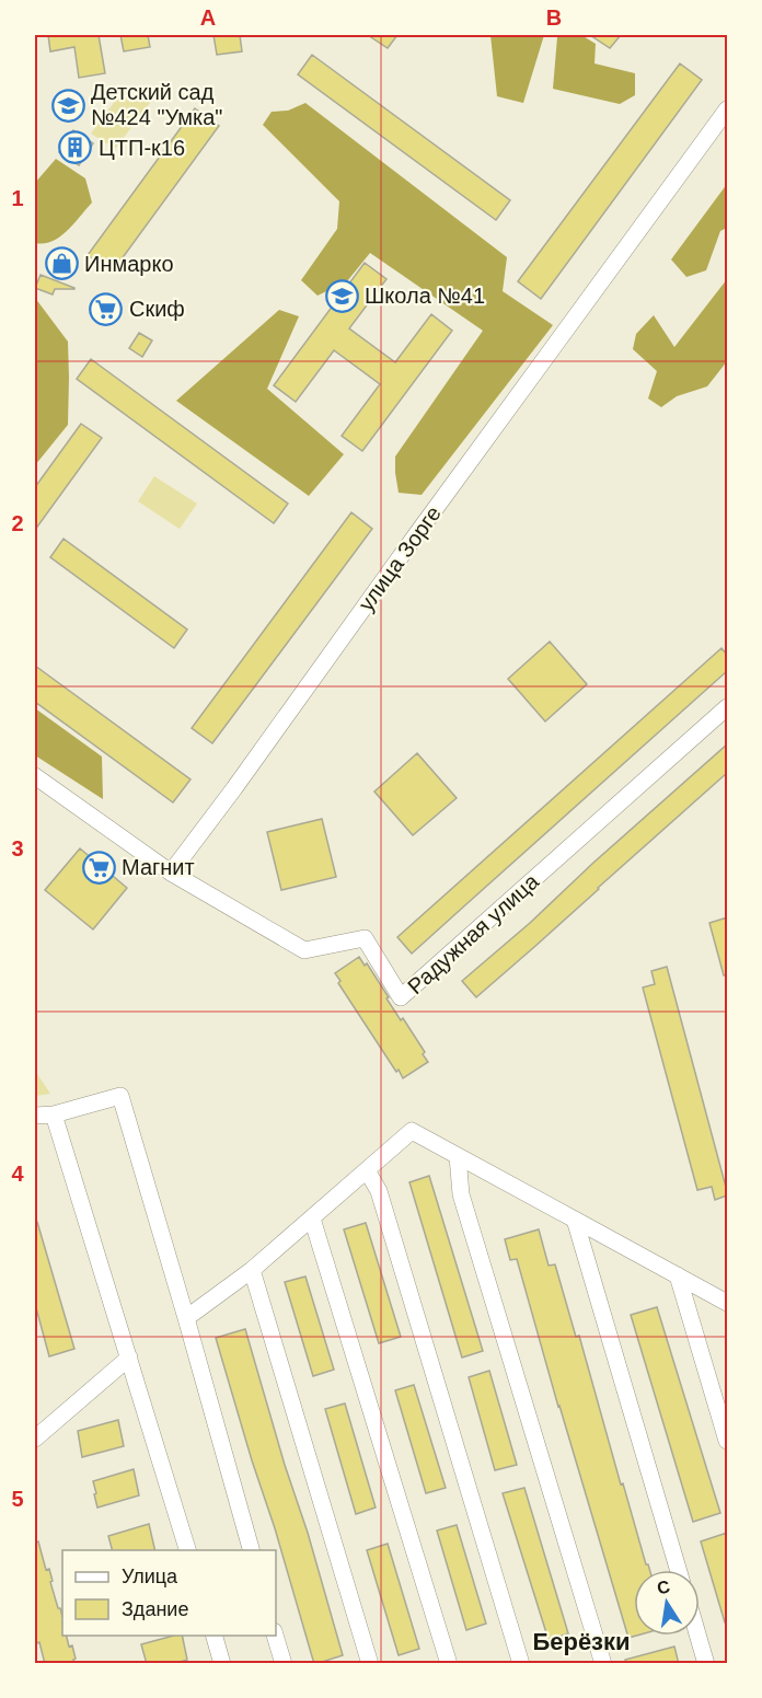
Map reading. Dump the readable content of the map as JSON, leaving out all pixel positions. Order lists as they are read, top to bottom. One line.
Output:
{"streets":{"street":["улица Зорге","Радужная улица"]},"crossings":[["улица Зорге","Радужная улица"]],"districts":["Берёзки"],"places":{"school or university":["Детский сад №424 \"Умка\"","Школа №41"],"building":["ЦТП-к16"],"shop":["Инмарко"],"supermarket":["Скиф","Магнит"]},"legend":["Улица","Здание"],"north":"top","grid":{"columns":["A","B"],"rows":["1","2","3","4","5"]}}
